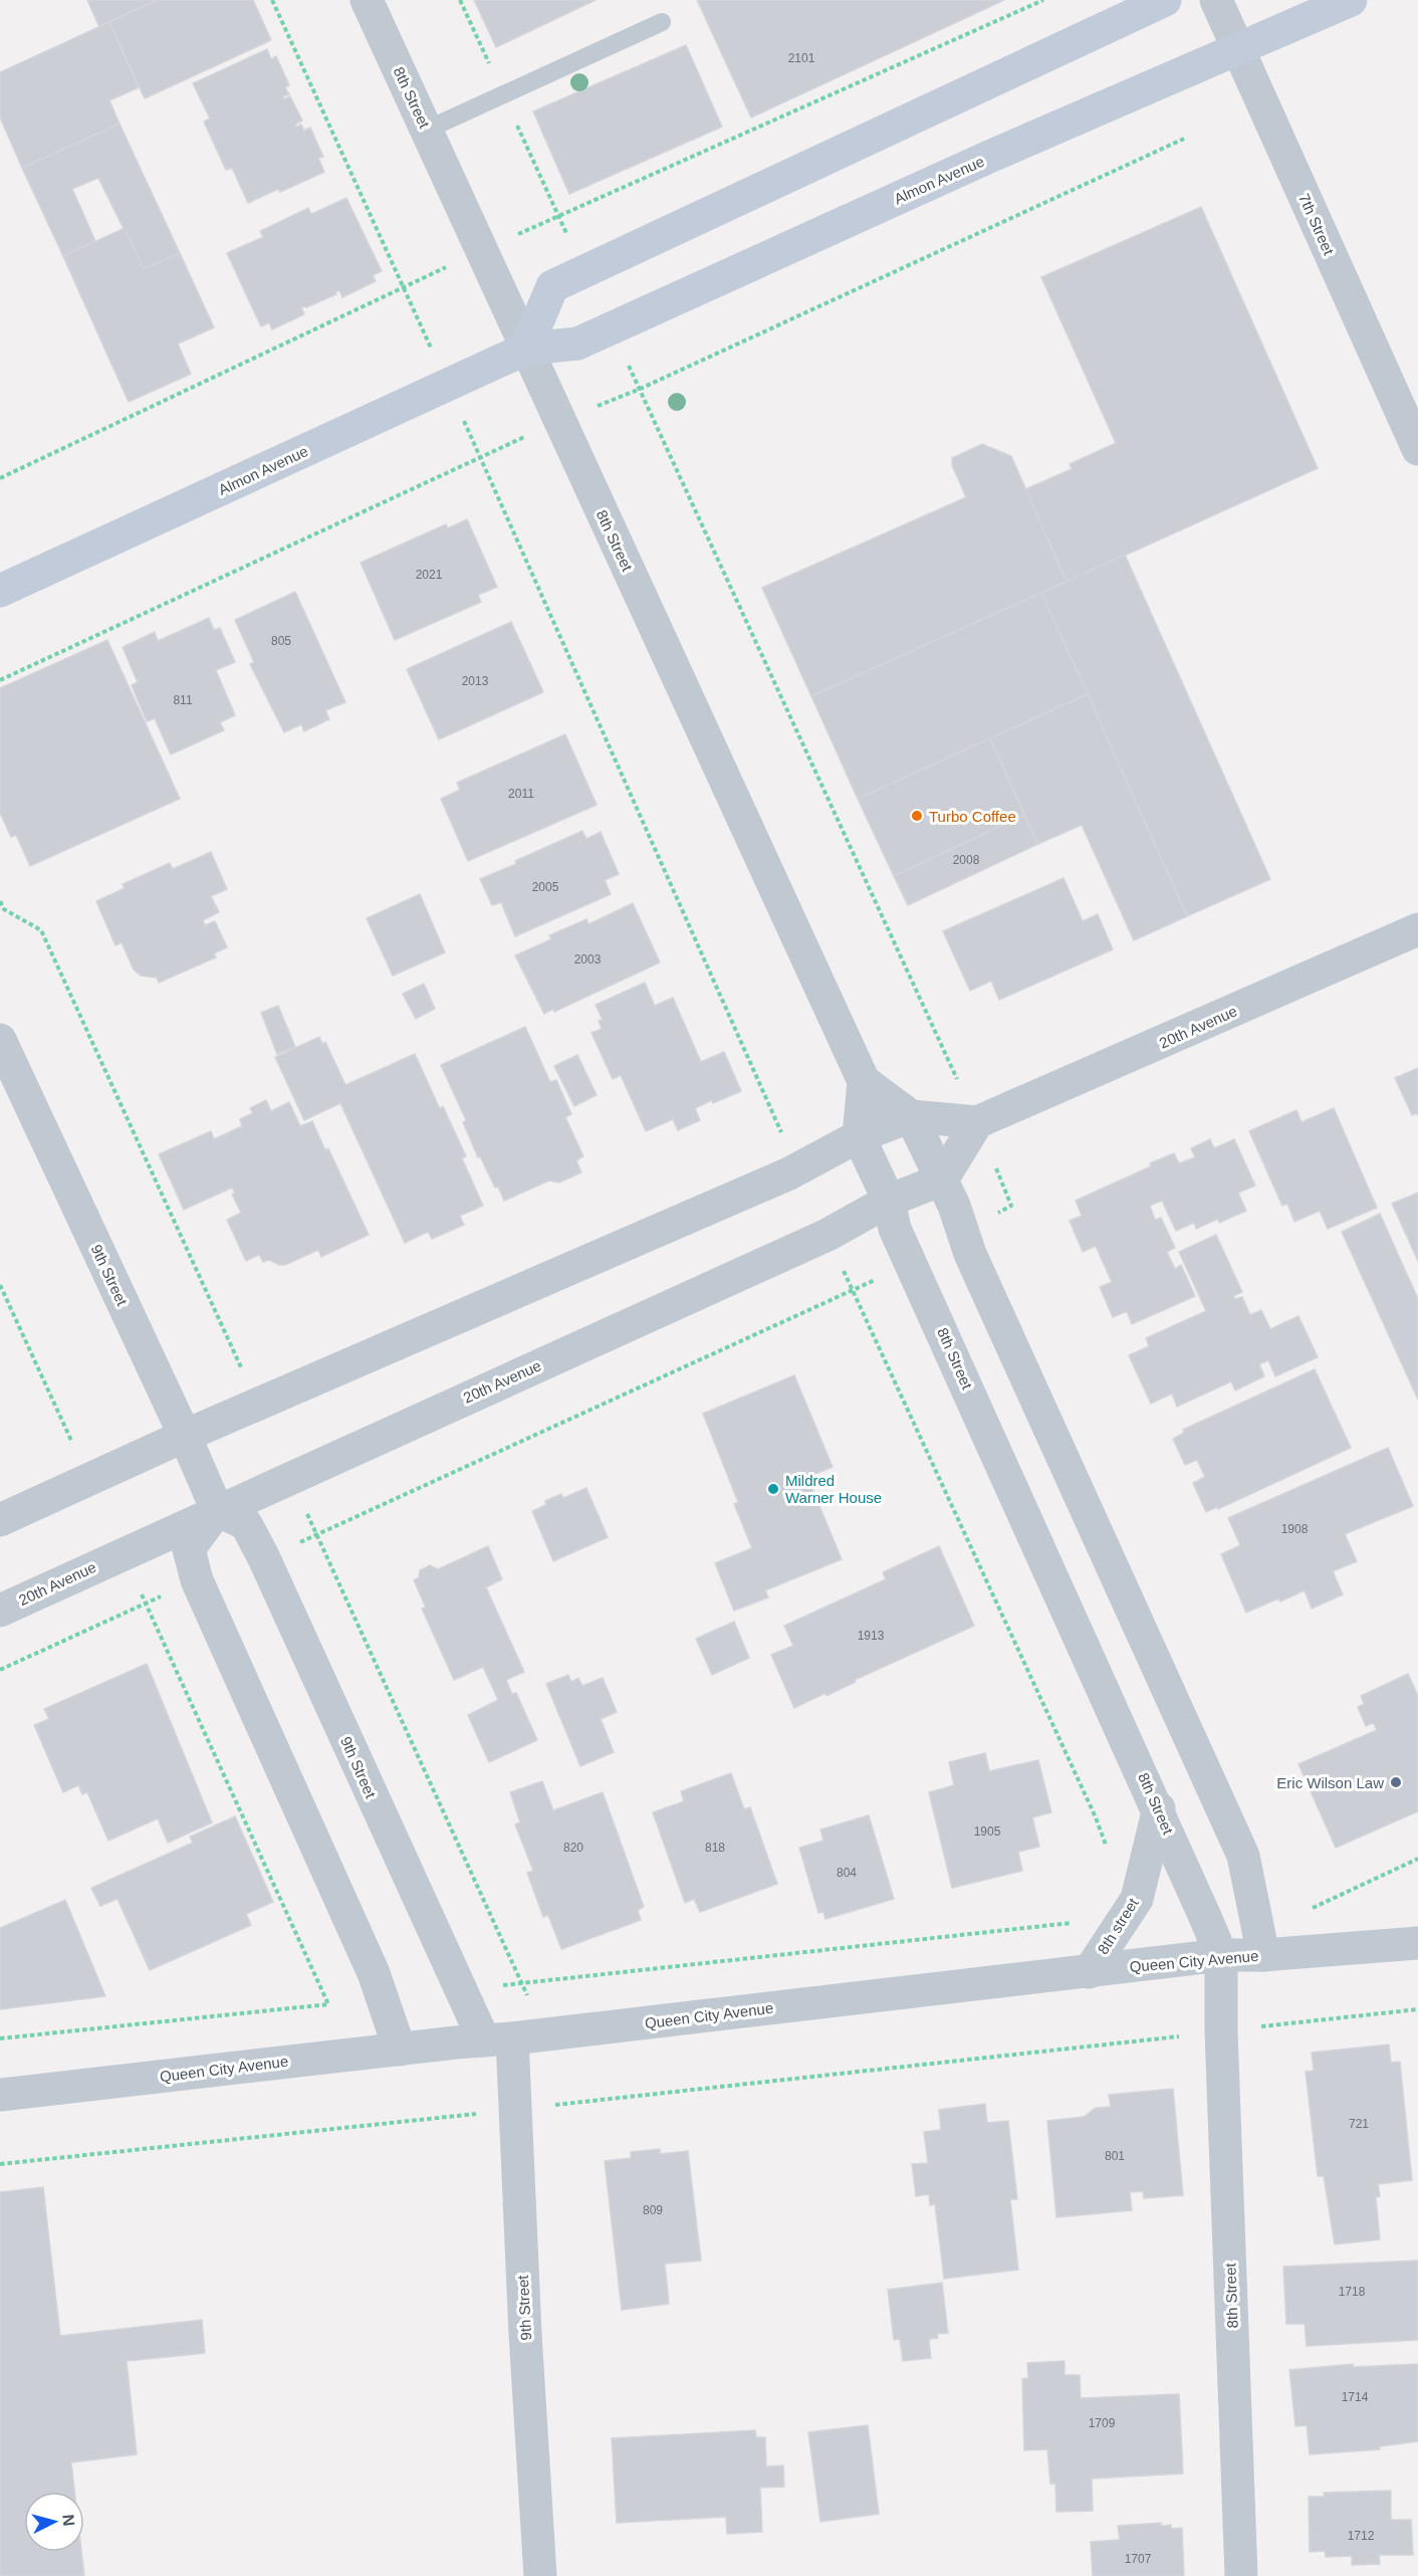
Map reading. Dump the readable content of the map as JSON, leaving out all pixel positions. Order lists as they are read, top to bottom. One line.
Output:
{"streets":{"main road":["Almon Avenue"],"street":["8th Street","7th Street","20th Avenue","9th Street","8th street","Queen City Avenue"]},"crossings":[["8th Street","Almon Avenue"],["8th Street","20th Avenue"],["8th Street","8th street"],["8th Street","Queen City Avenue"],["Almon Avenue","7th Street"],["20th Avenue","9th Street"],["9th Street","Queen City Avenue"],["8th street","Queen City Avenue"]],"places":["Turbo Coffee","Mildred Warner House","Eric Wilson Law"],"house_numbers":["2101","2021","805","2013","811","2011","2008","2005","2003","1908","1913","1905","820","818","804","721","801","809","1718","1714","1709","1712","1707"],"north":"right"}
